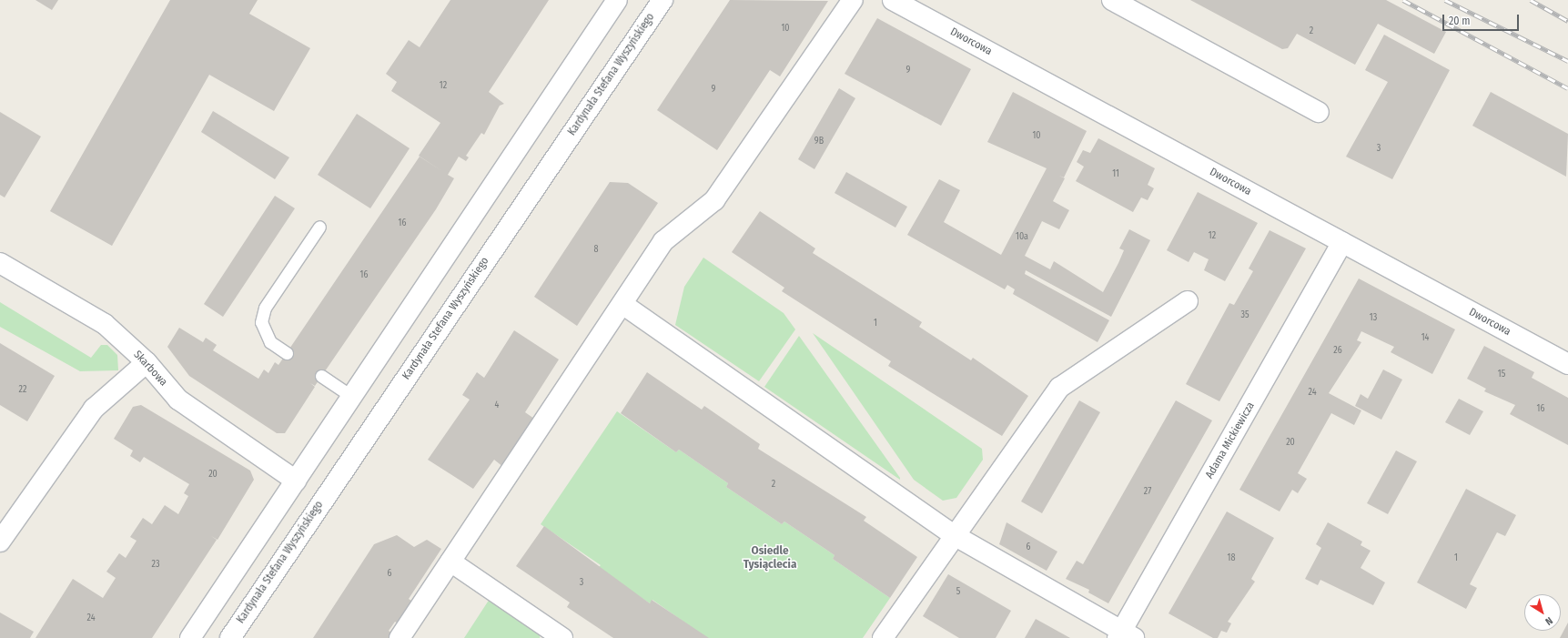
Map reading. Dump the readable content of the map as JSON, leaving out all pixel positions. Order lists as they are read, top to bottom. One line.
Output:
{"streets":{"street":["Dworcowa","Kardynała Stefana Wyszyńskiego","Skarbowa","Adama Mickiewicza"]},"crossings":[["Dworcowa","Adama Mickiewicza"]],"districts":["Osiedle Tysiąclecia"],"house_numbers":["10","2","9","12","9","10","9B","3","11","16","12","10a","8","16","35","13","1","14","26","15","22","24","4","16","20","20","2","27","6","18","1","23","6","3","5","24"],"scale_bar":"20 m","north":"bottom right"}
